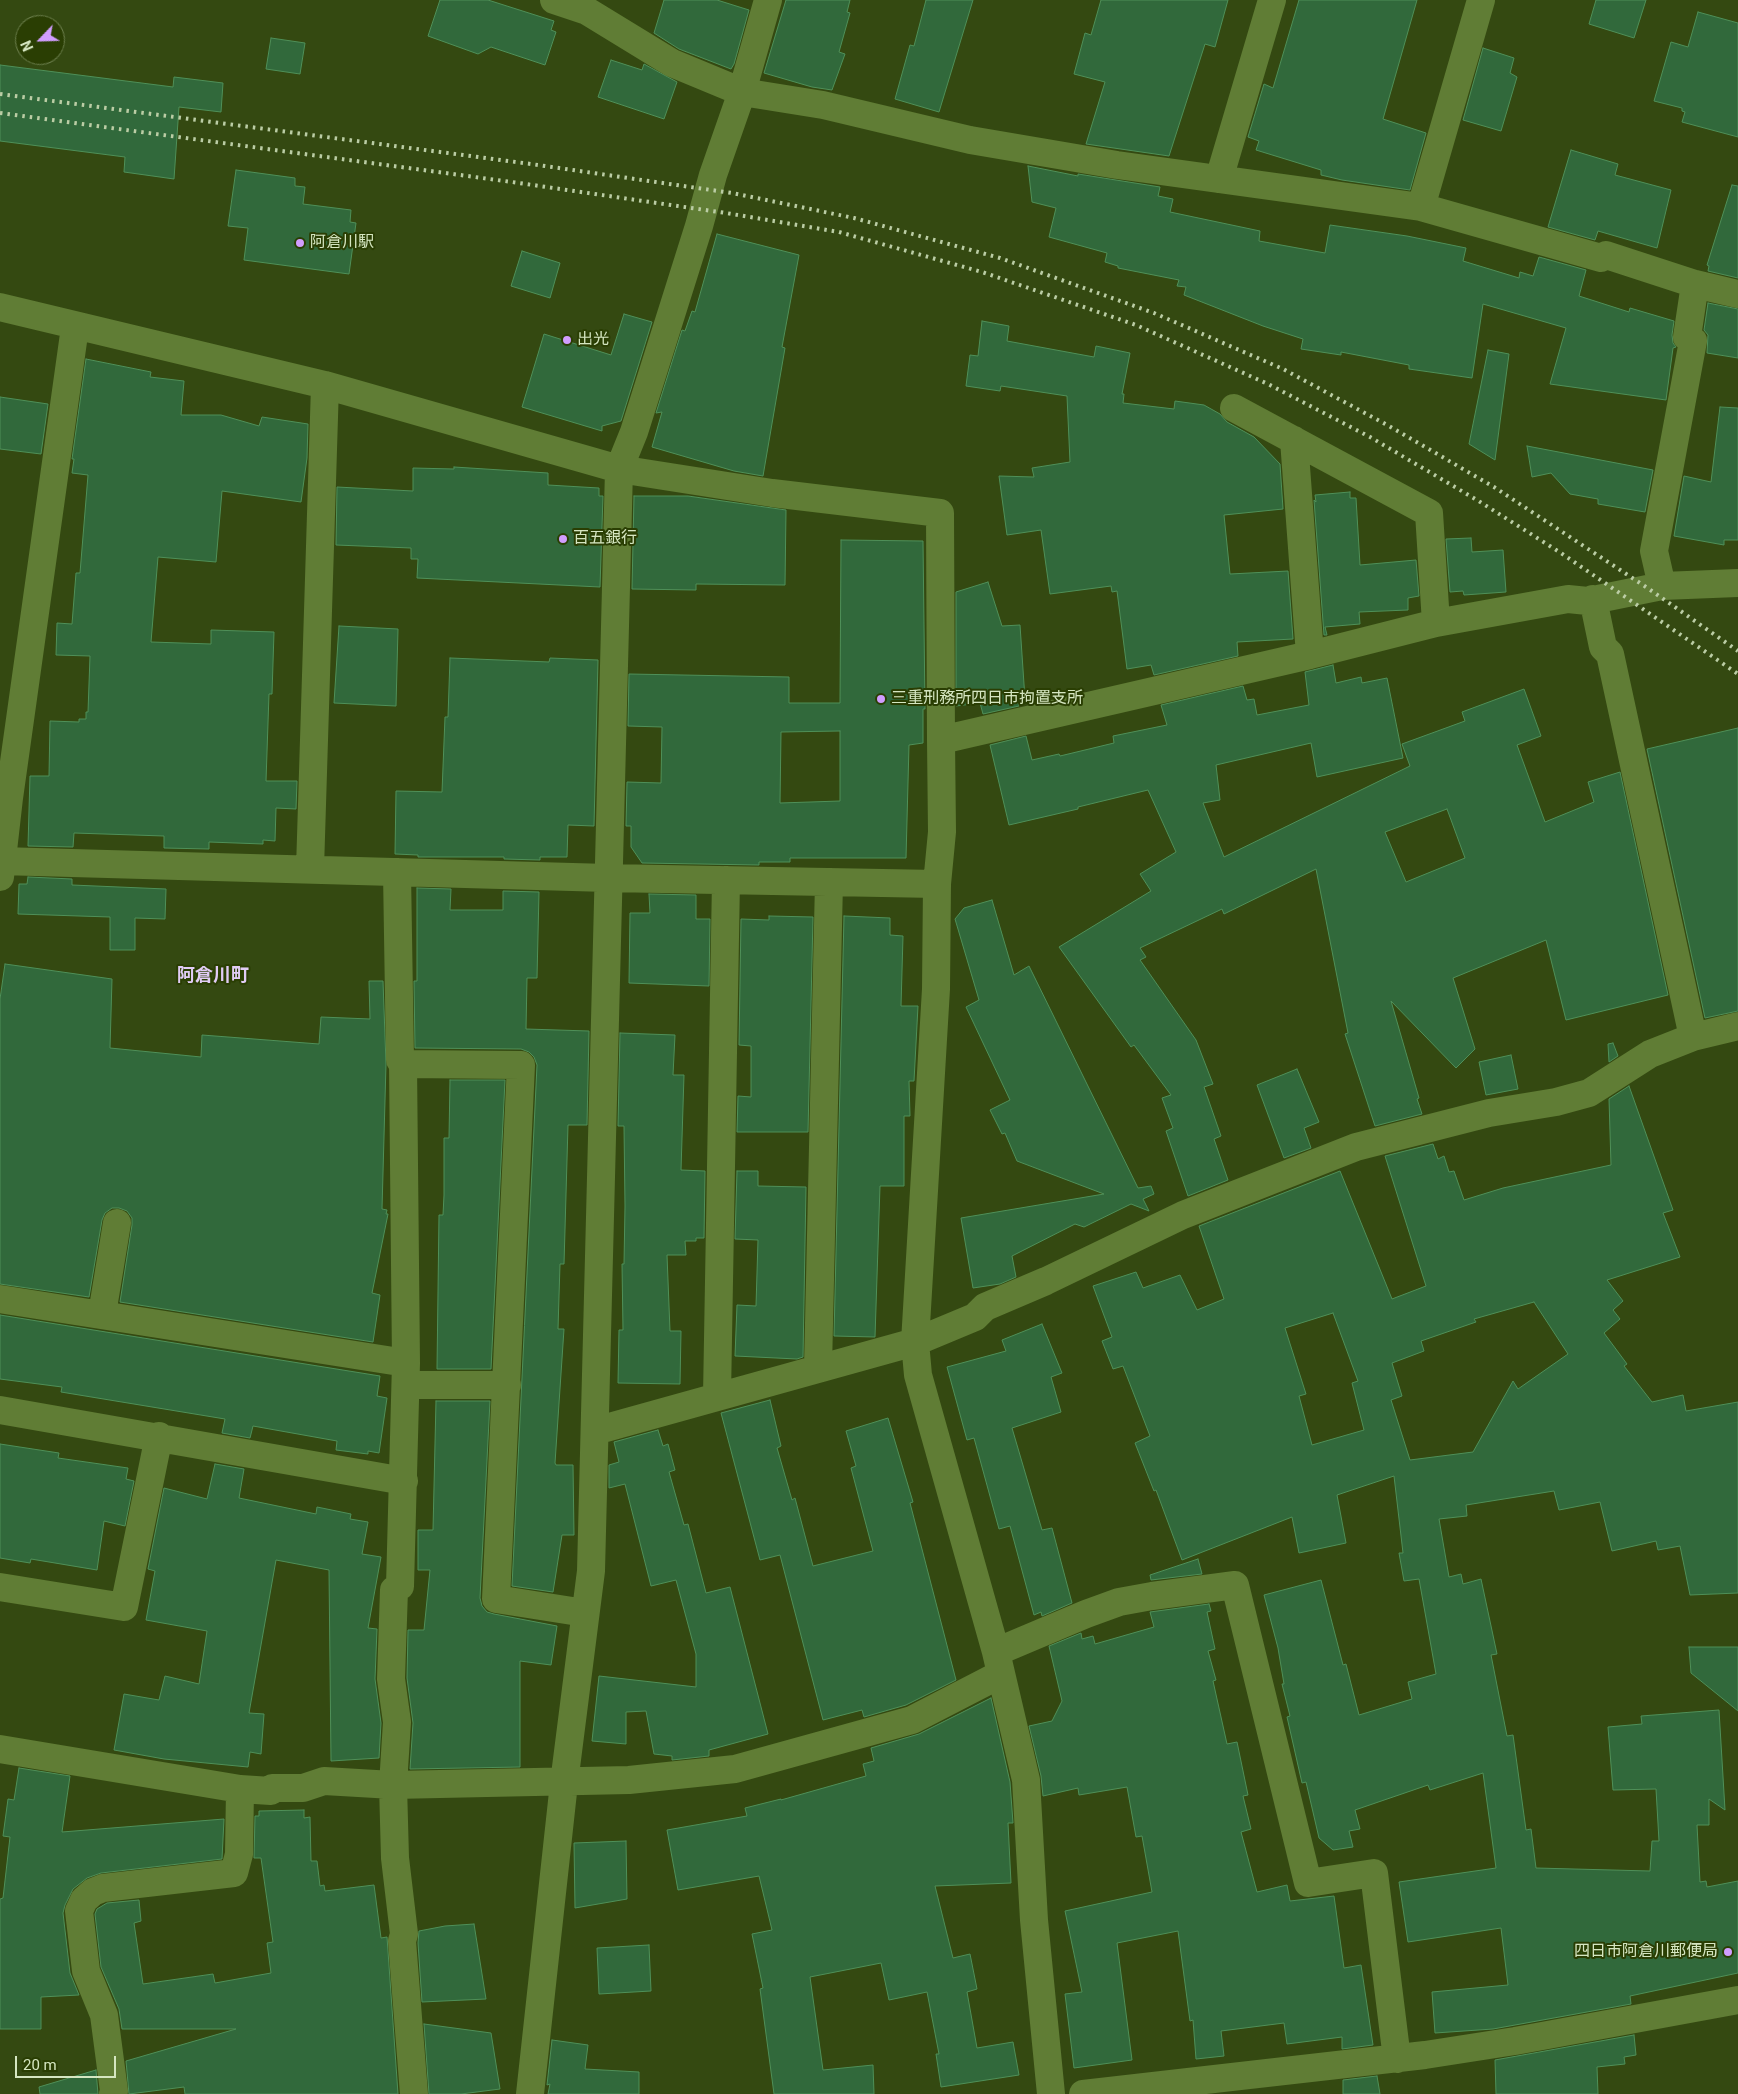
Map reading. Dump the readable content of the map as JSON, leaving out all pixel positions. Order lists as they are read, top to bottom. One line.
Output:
{"districts":["阿倉川町"],"places":["阿倉川駅","出光","百五銀行","三重刑務所四日市拘置支所","四日市阿倉川郵便局"],"scale_bar":"20 m","north":"bottom left"}
